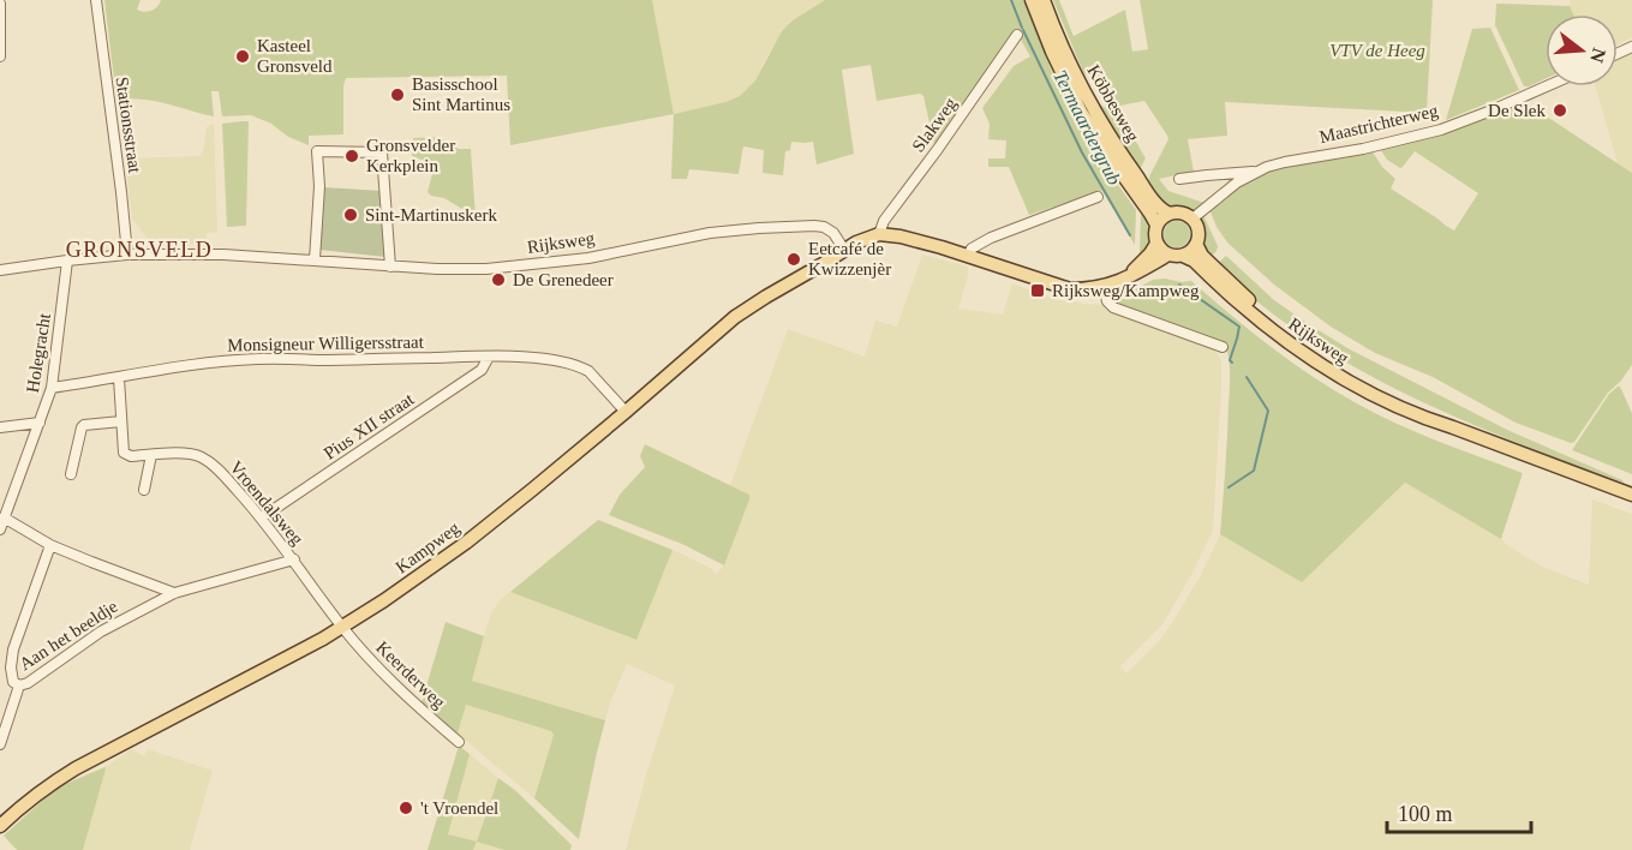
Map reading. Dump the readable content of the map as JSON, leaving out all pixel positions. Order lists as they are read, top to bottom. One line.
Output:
{"streets":{"main road":["Köbbesweg","Rijksweg","Kampweg"],"street":["Maastrichterweg","Stationsstraat","Slakweg","Monsigneur Willigersstraat","Holegracht","Pius XII straat","Vroendalsweg","Aan het beeldje","Keerderweg"]},"crossings":[["Köbbesweg","Maastrichterweg"],["Köbbesweg","Rijksweg"],["Maastrichterweg","Rijksweg"],["Stationsstraat","Rijksweg"],["Rijksweg","Holegracht"],["Rijksweg","Kampweg"],["Monsigneur Willigersstraat","Holegracht"],["Monsigneur Willigersstraat","Pius XII straat"],["Monsigneur Willigersstraat","Vroendalsweg"],["Monsigneur Willigersstraat","Kampweg"],["Holegracht","Aan het beeldje"],["Pius XII straat","Vroendalsweg"],["Vroendalsweg","Kampweg"],["Vroendalsweg","Aan het beeldje"],["Vroendalsweg","Keerderweg"],["Kampweg","Keerderweg"]],"districts":["GRONSVELD"],"water":["Termaardergrub"],"parks":["VTV de Heeg"],"places":{"other":["Kasteel Gronsveld","Basisschool Sint Martinus","De Slek","Gronsvelder Kerkplein","Sint-Martinuskerk","Eetcafé de Kwizzenjèr","De Grenedeer","'t Vroendel"],"transit":["Rijksweg/Kampweg"]},"scale_bar":"100 m","north":"right"}
